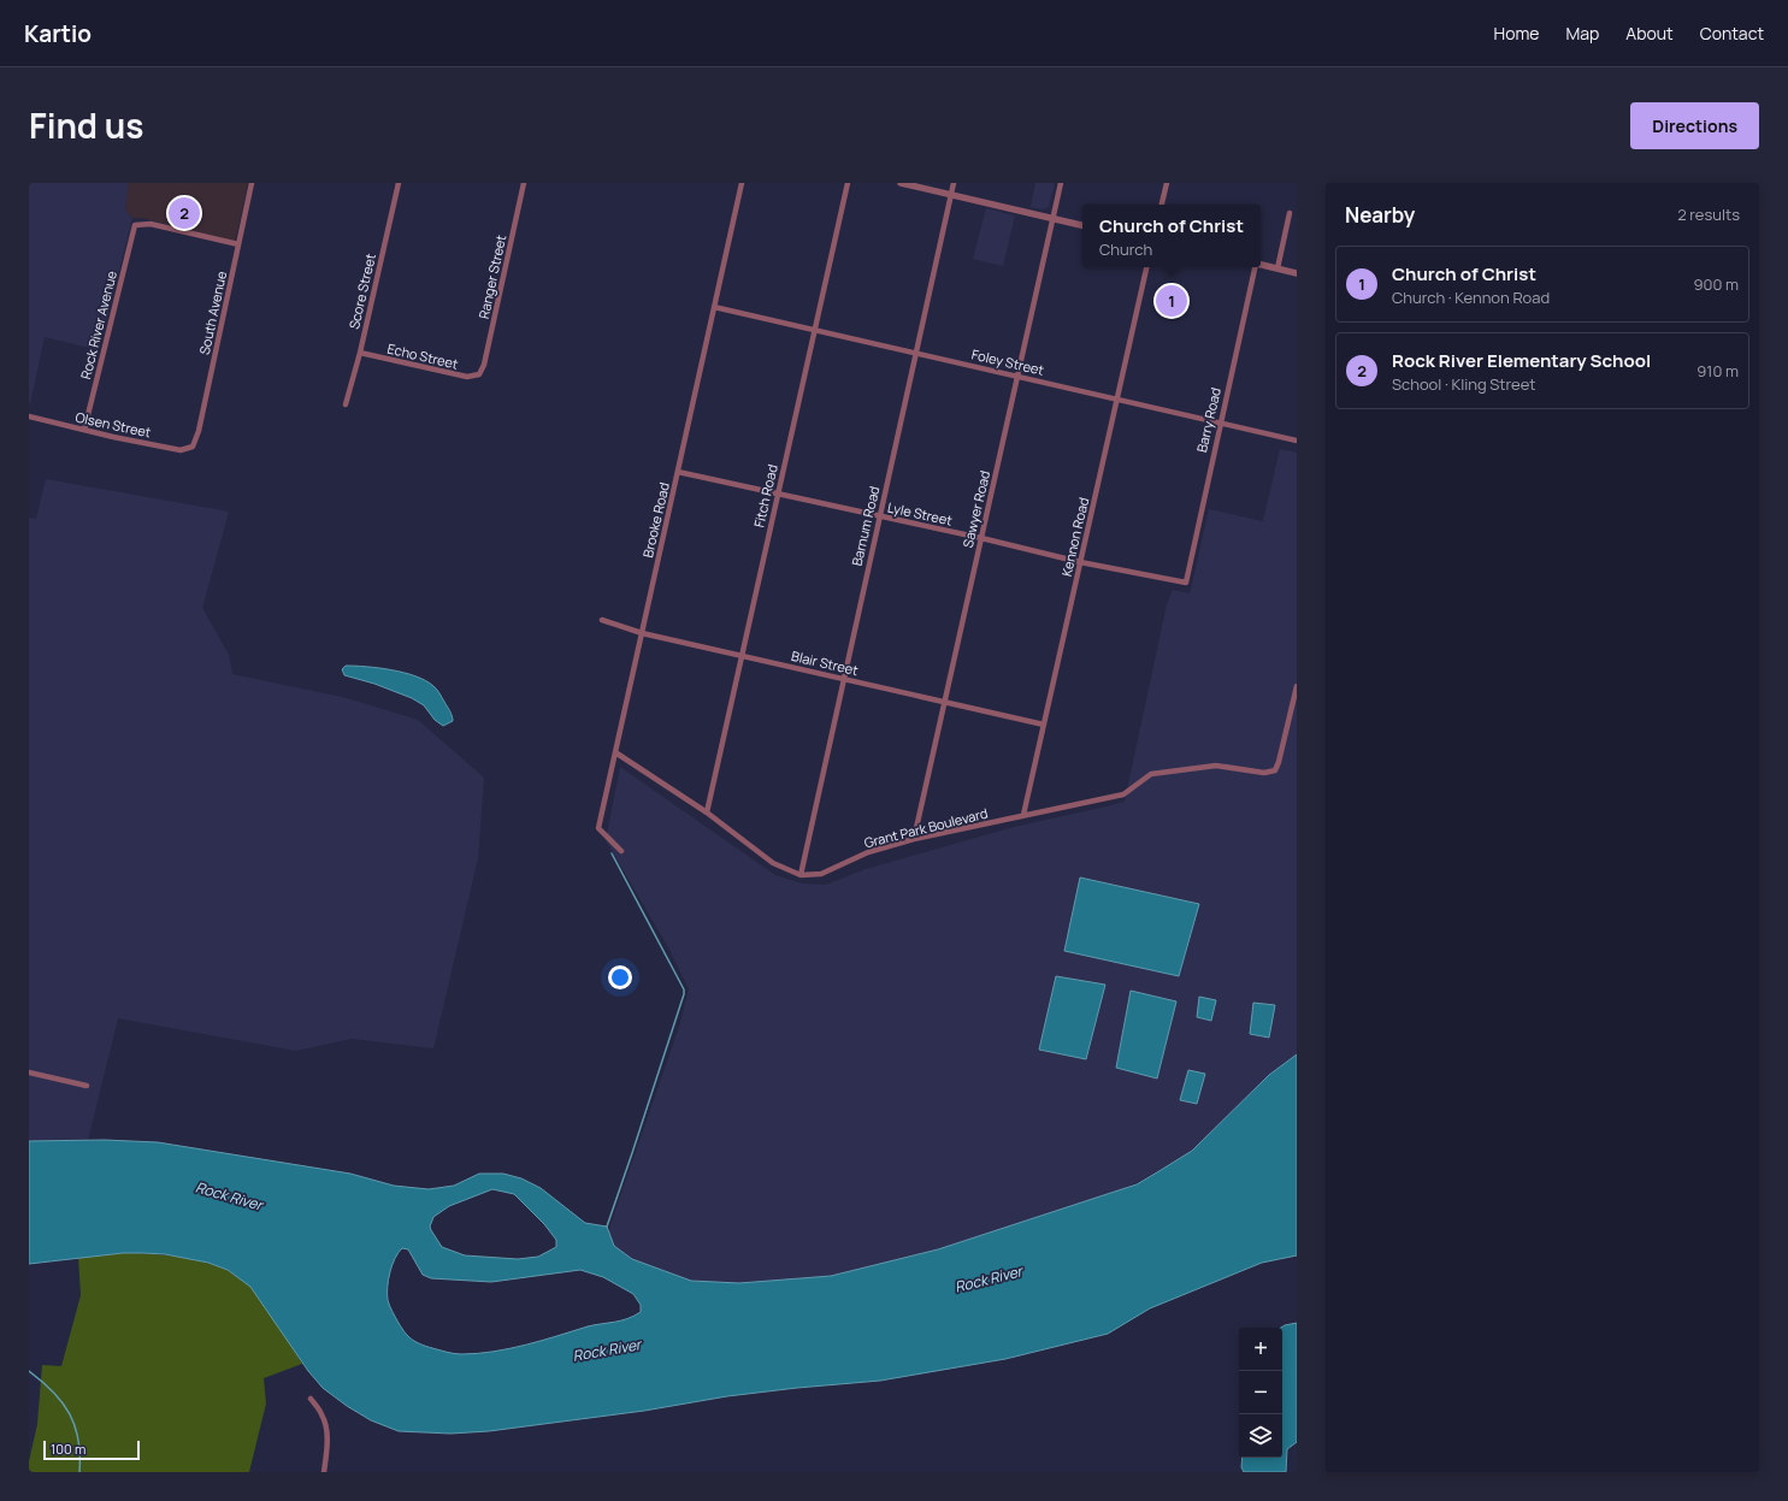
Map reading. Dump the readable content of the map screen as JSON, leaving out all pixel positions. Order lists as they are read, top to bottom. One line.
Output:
{"streets":{"street":["Ranger Street","Score Street","South Avenue","Rock River Avenue","Echo Street","Foley Street","Barry Road","Olsen Street","Fitch Road","Sawyer Road","Lyle Street","Brooke Road","Barnum Road","Kennon Road","Blair Street","Grant Park Boulevard"]},"crossings":[["Ranger Street","Echo Street"],["Score Street","Echo Street"],["South Avenue","Rock River Avenue"],["South Avenue","Olsen Street"],["Rock River Avenue","Olsen Street"],["Foley Street","Barry Road"],["Foley Street","Fitch Road"],["Foley Street","Sawyer Road"],["Foley Street","Brooke Road"],["Foley Street","Barnum Road"],["Foley Street","Kennon Road"],["Barry Road","Lyle Street"],["Fitch Road","Lyle Street"],["Fitch Road","Blair Street"],["Sawyer Road","Lyle Street"],["Sawyer Road","Blair Street"],["Sawyer Road","Grant Park Boulevard"],["Lyle Street","Brooke Road"],["Lyle Street","Barnum Road"],["Lyle Street","Kennon Road"],["Brooke Road","Blair Street"],["Barnum Road","Blair Street"],["Barnum Road","Grant Park Boulevard"],["Kennon Road","Blair Street"],["Kennon Road","Grant Park Boulevard"]],"water":["Rock River"],"scale_bar":"100 m","page":{"header":"Kartio","nav":["Home","Map","About","Contact"],"title":"Find us","buttons":"Directions","heading":["Nearby","2 results"],"pins":["2","1"],"popup":["Church of Christ","Church"],"list":[{"mark":"1","name":"Church of Christ","note":"Church · Kennon Road","value":"900 m"},{"mark":"2","name":"Rock River Elementary School","note":"School · Kling Street","value":"910 m"}],"map_buttons":["+","−"],"scale":"100 m"}}
